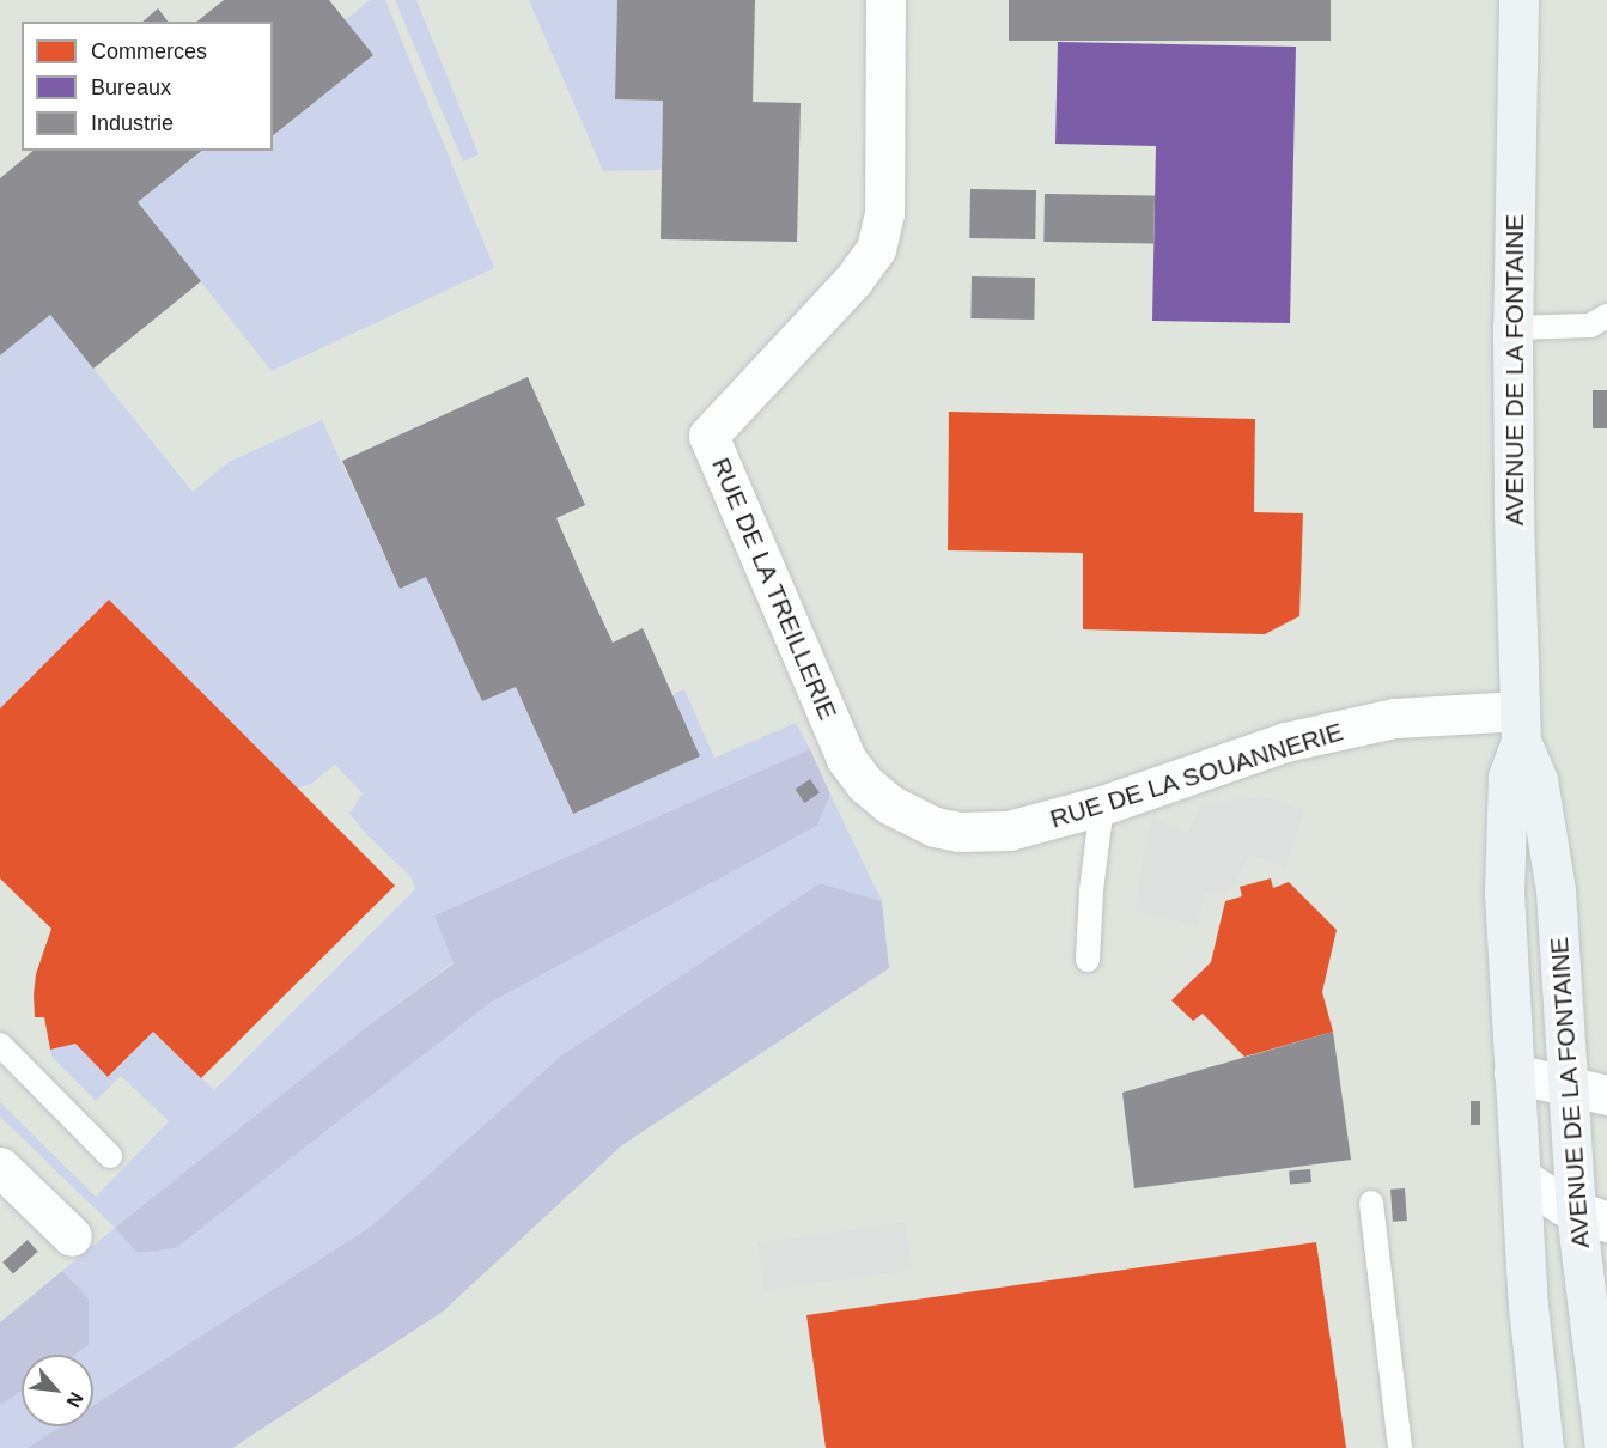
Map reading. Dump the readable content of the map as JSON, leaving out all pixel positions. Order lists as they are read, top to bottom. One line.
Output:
{"streets":{"street":["AVENUE DE LA FONTAINE","RUE DE LA TREILLERIE","RUE DE LA SOUANNERIE"]},"crossings":[["AVENUE DE LA FONTAINE","RUE DE LA SOUANNERIE"],["RUE DE LA TREILLERIE","RUE DE LA SOUANNERIE"]],"legend":["Commerces","Bureaux","Industrie"],"north":"bottom right"}
